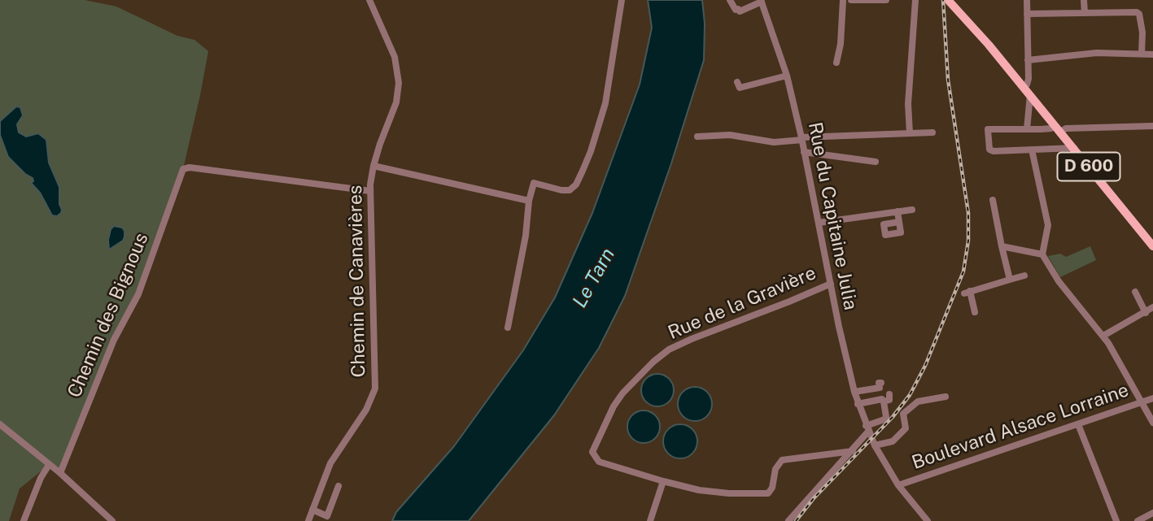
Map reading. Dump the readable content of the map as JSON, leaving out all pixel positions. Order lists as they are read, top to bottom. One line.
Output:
{"streets":{"main road":["D 600"],"street":["Rue du Capitaine Julia","Chemin de Canavières","Rue de la Gravière","Chemin des Bignous","Boulevard Alsace Lorraine"]},"crossings":[["Rue du Capitaine Julia","Rue de la Gravière"],["Rue du Capitaine Julia","Boulevard Alsace Lorraine"],["Chemin de Canavières","Chemin des Bignous"]],"water":["Le Tarn"]}
